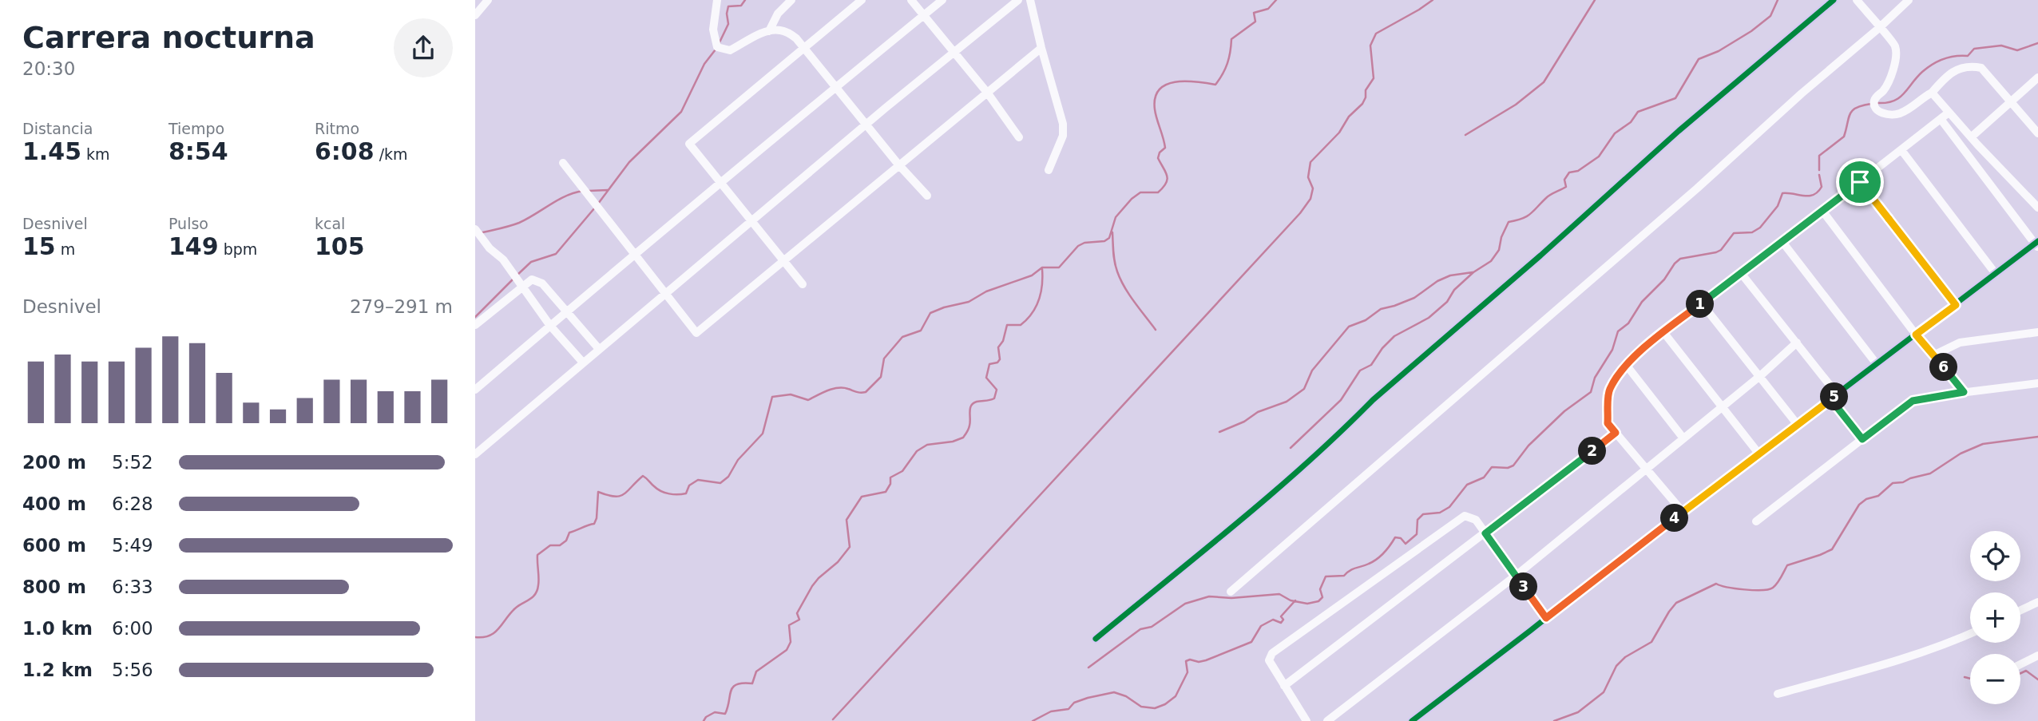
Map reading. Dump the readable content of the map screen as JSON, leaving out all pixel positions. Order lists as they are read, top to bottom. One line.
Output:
{"page":{"heading":["Carrera nocturna","20:30"],"stats":[["Distancia","1.45 km"],["Tiempo","8:54"],["Ritmo","6:08 /km"],["Desnivel","15 m"],["Pulso","149 bpm"],["kcal","105"]],"chart":["Desnivel","279–291 m"],"pins":["1","6","5","2","4","3"],"list":[{"name":"200 m","note":"5:52"},{"name":"400 m","note":"6:28"},{"name":"600 m","note":"5:49"},{"name":"800 m","note":"6:33"},{"name":"1.0 km","note":"6:00"},{"name":"1.2 km","note":"5:56"}],"map_buttons":["+","−"]}}
